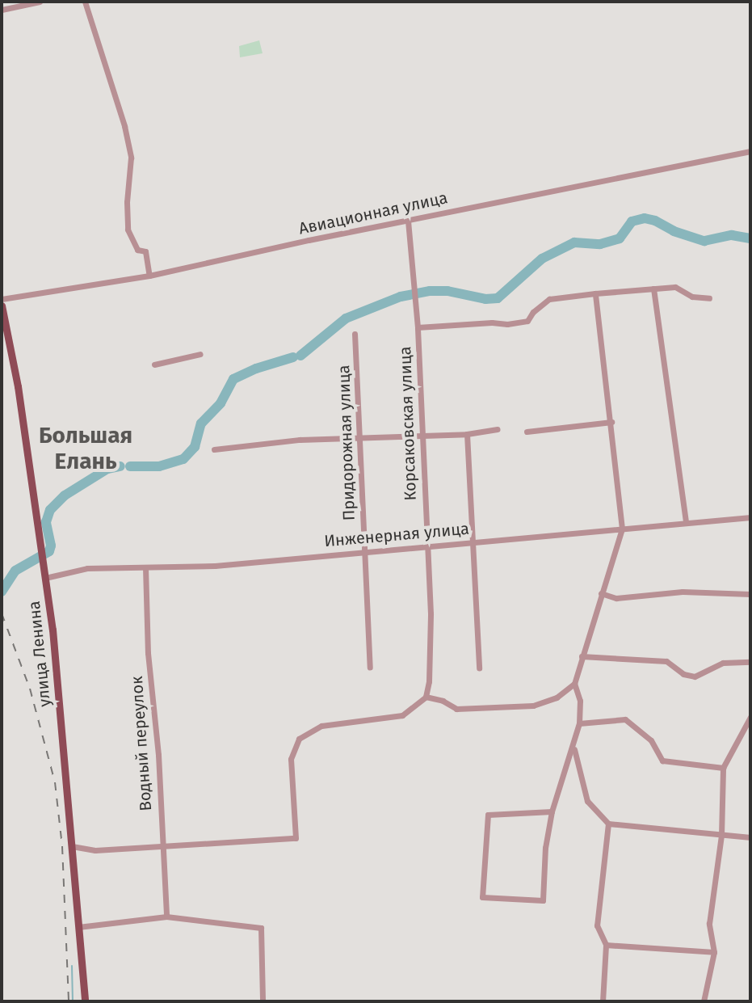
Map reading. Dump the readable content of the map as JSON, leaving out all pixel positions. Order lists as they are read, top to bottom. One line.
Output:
{"streets":{"main road":["улица Ленина"],"street":["Авиационная улица","Корсаковская улица","Придорожная улица","Инженерная улица","Водный переулок"]},"crossings":[["Авиационная улица","Корсаковская улица"],["Корсаковская улица","Инженерная улица"],["Придорожная улица","Инженерная улица"],["Инженерная улица","улица Ленина"],["Инженерная улица","Водный переулок"]],"districts":["Большая Елань"]}
